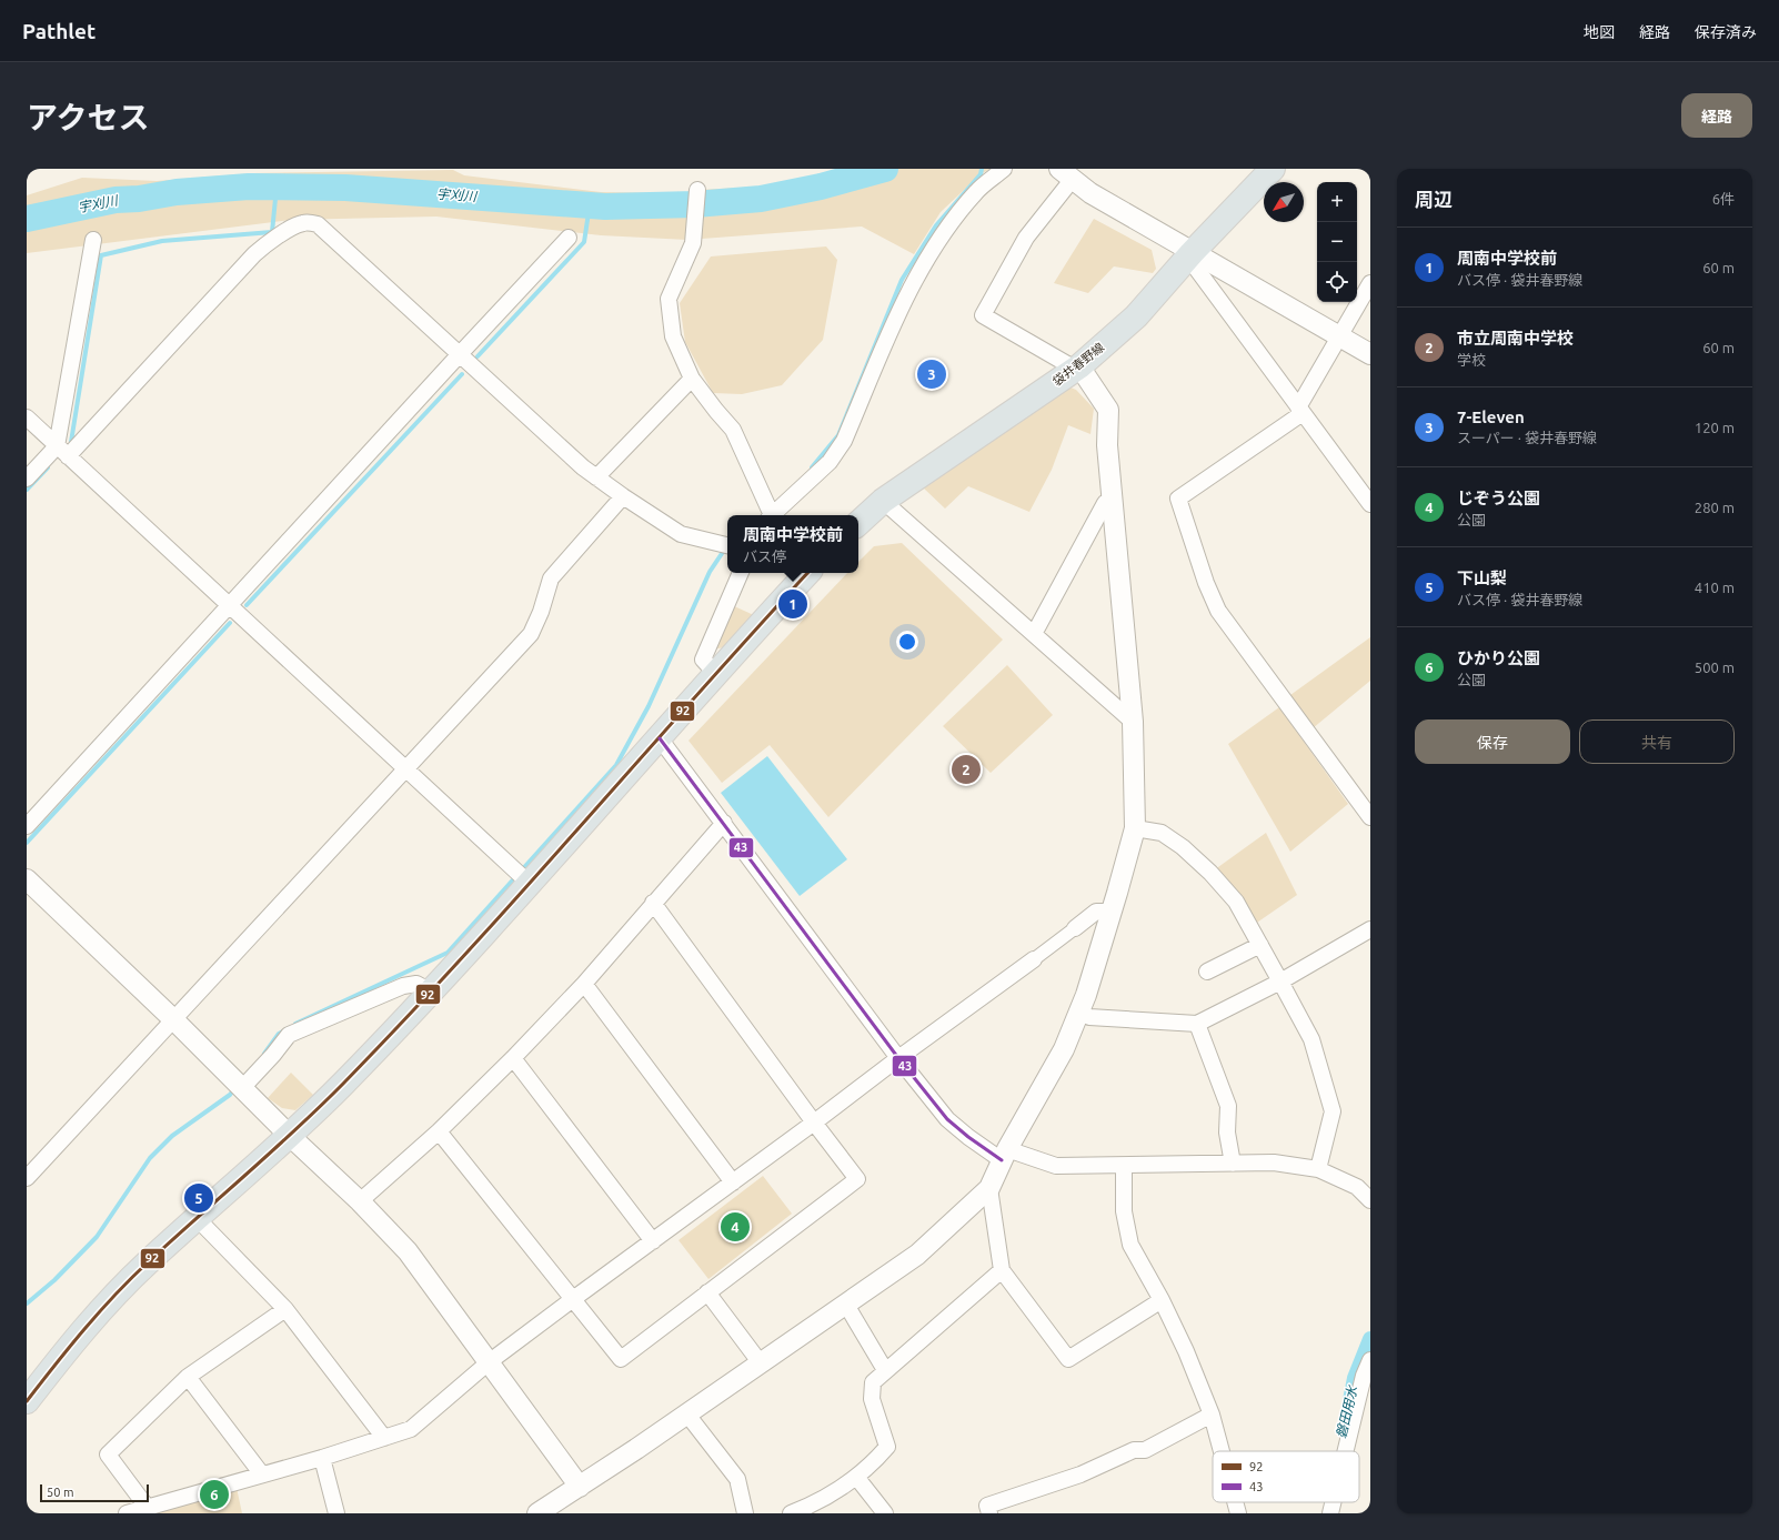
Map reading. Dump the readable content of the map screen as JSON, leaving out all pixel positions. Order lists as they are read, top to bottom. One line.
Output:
{"streets":{"main road":["袋井春野線"]},"water":["宇刈川","磐田用水"],"lines":["transit line 92","transit line 43"],"legend":["92","43"],"scale_bar":"50 m","north":"bottom left","page":{"header":"Pathlet","nav":["地図","経路","保存済み"],"title":"アクセス","buttons":["経路",["保存","共有"]],"heading":["周辺","6件"],"map_buttons":["+","−"],"list":[{"mark":"1","name":"周南中学校前","note":"バス停 · 袋井春野線","value":"60 m"},{"mark":"2","name":"市立周南中学校","note":"学校","value":"60 m"},{"mark":"3","name":"7-Eleven","note":"スーパー · 袋井春野線","value":"120 m"},{"mark":"4","name":"じぞう公園","note":"公園","value":"280 m"},{"mark":"5","name":"下山梨","note":"バス停 · 袋井春野線","value":"410 m"},{"mark":"6","name":"ひかり公園","note":"公園","value":"500 m"}],"pins":["3","1","2","5","4","6"],"popup":["周南中学校前","バス停"],"scale":"50 m"}}
